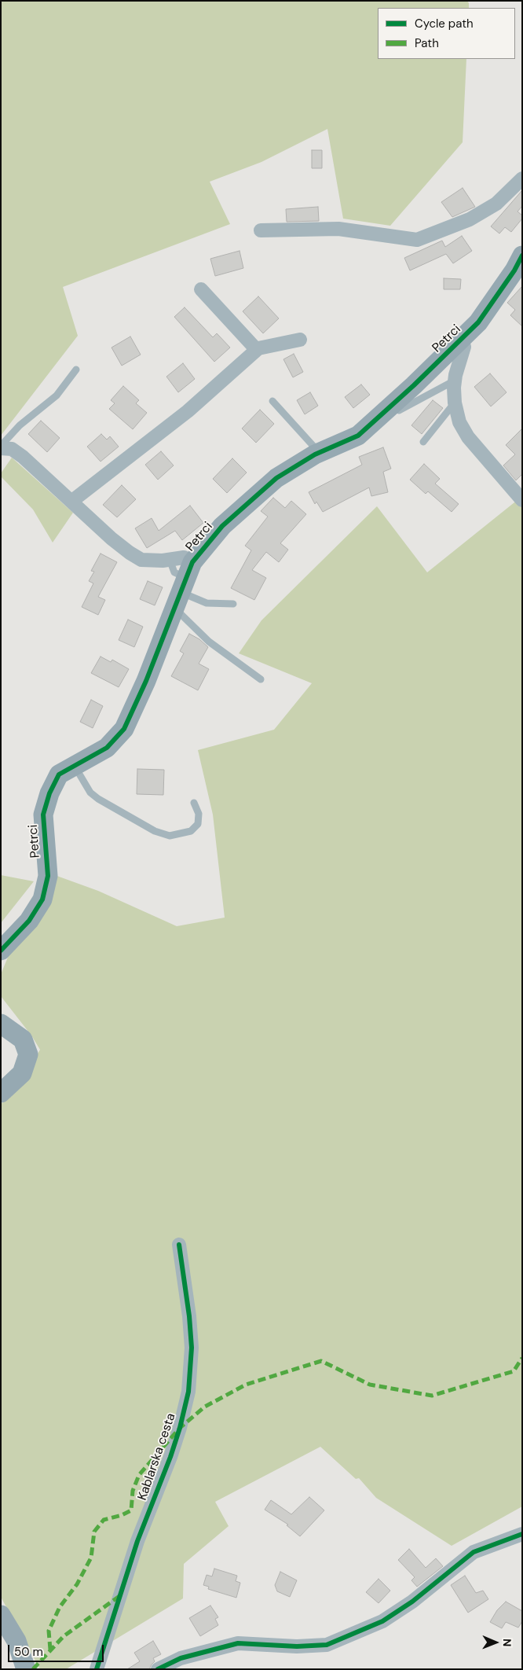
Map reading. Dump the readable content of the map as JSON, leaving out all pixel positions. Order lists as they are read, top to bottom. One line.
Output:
{"streets":{"street":["Petrci","Kablarska cesta"]},"legend":["Cycle path","Path"],"scale_bar":"50 m","north":"right"}
